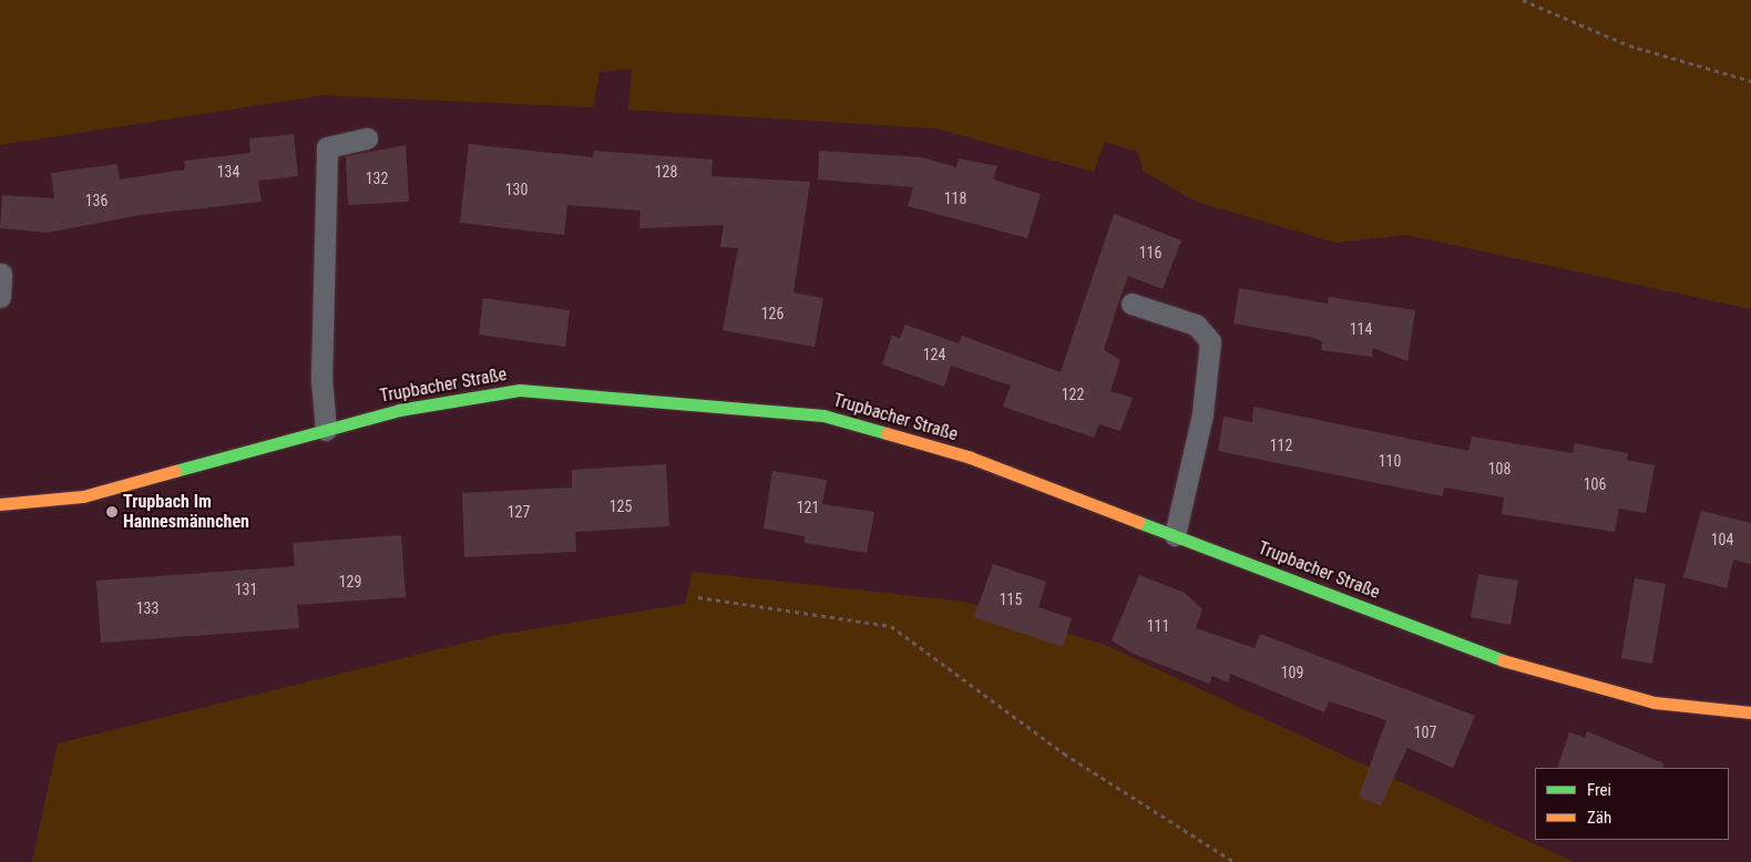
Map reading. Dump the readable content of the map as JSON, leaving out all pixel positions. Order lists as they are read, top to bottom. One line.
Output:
{"streets":{"street":["Trupbacher Straße"]},"places":["Trupbach Im Hannesmännchen"],"house_numbers":["134","128","132","130","118","136","116","126","114","124","122","112","110","108","106","125","121","127","104","129","131","115","133","111","109","107"],"legend":["Frei","Zäh"]}
